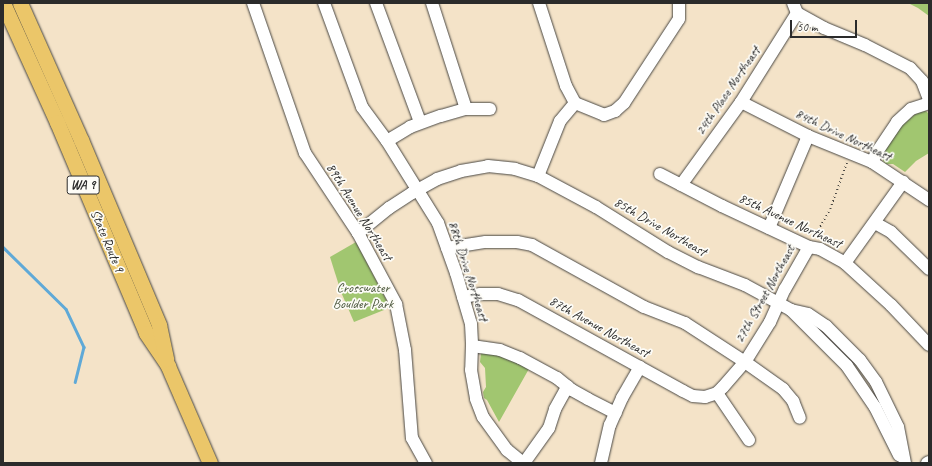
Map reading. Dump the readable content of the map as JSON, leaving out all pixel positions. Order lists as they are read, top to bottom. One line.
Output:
{"streets":{"main road":["WA 9","State Route 9"],"street":["24th Place Northeast","84th Drive Northeast","89th Avenue Northeast","85th Avenue Northeast","85th Drive Northeast","88th Drive Northeast","27th Street Northeast","87th Avenue Northeast"]},"crossings":[["24th Place Northeast","84th Drive Northeast"],["24th Place Northeast","85th Avenue Northeast"],["89th Avenue Northeast","85th Drive Northeast"],["85th Avenue Northeast","27th Street Northeast"],["85th Drive Northeast","88th Drive Northeast"],["85th Drive Northeast","27th Street Northeast"],["88th Drive Northeast","87th Avenue Northeast"],["27th Street Northeast","87th Avenue Northeast"]],"parks":["Crosswater Boulder Park"],"scale_bar":"50 m"}
